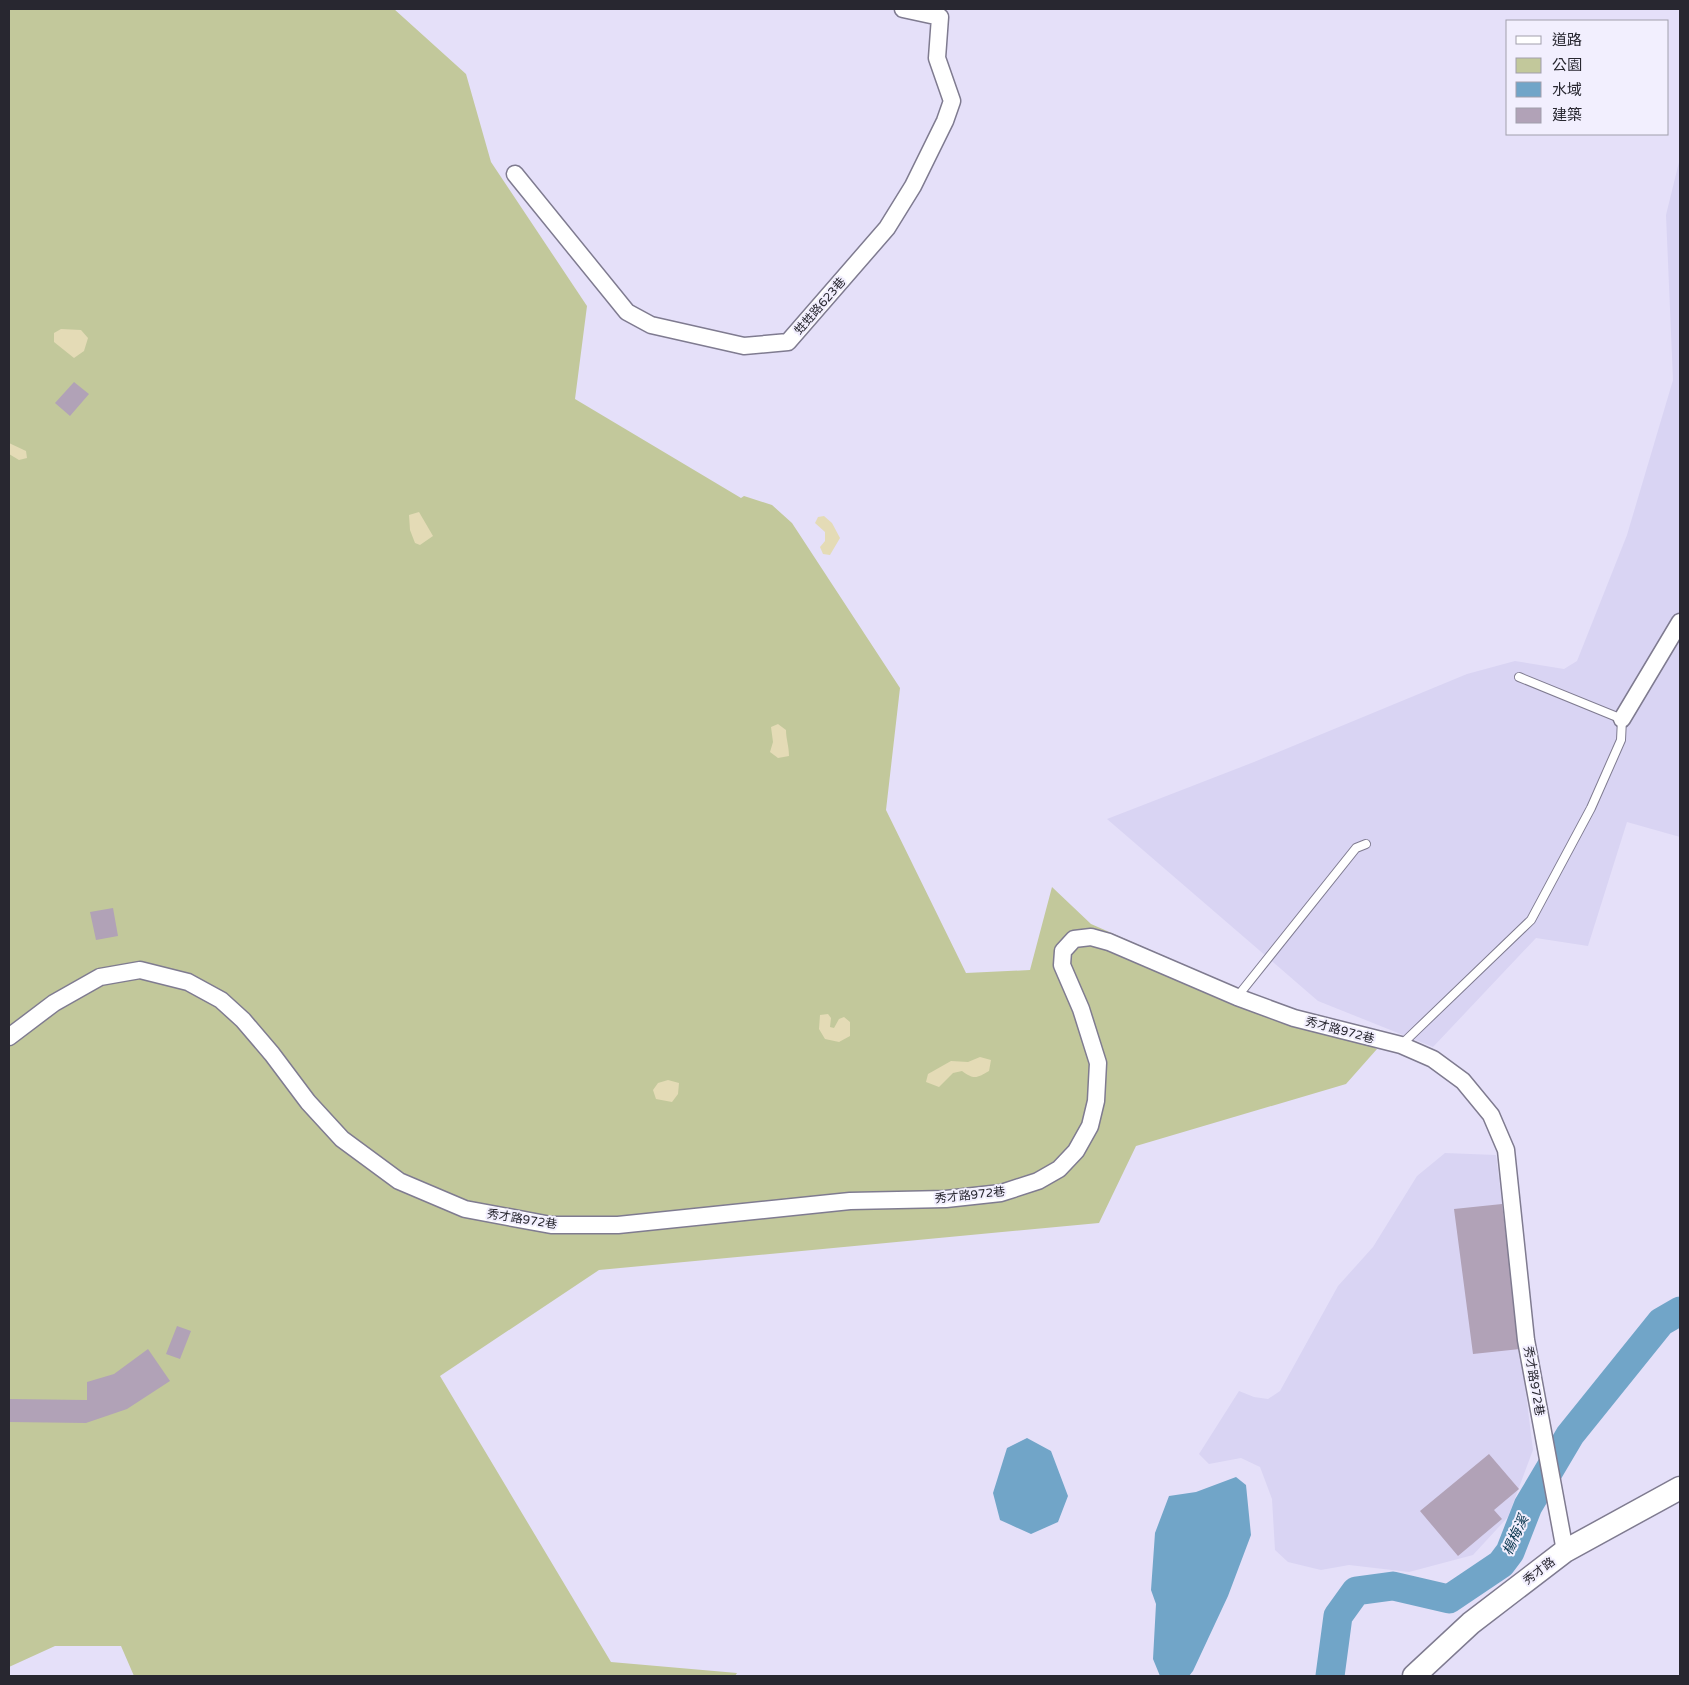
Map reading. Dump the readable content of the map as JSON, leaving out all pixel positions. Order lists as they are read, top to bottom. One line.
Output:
{"streets":{"main road":["秀才路"],"street":["甡甡路623巷","秀才路972巷"]},"crossings":[["秀才路972巷","秀才路"]],"water":["楊梅溪"],"legend":["道路","公園","水域","建築"]}
